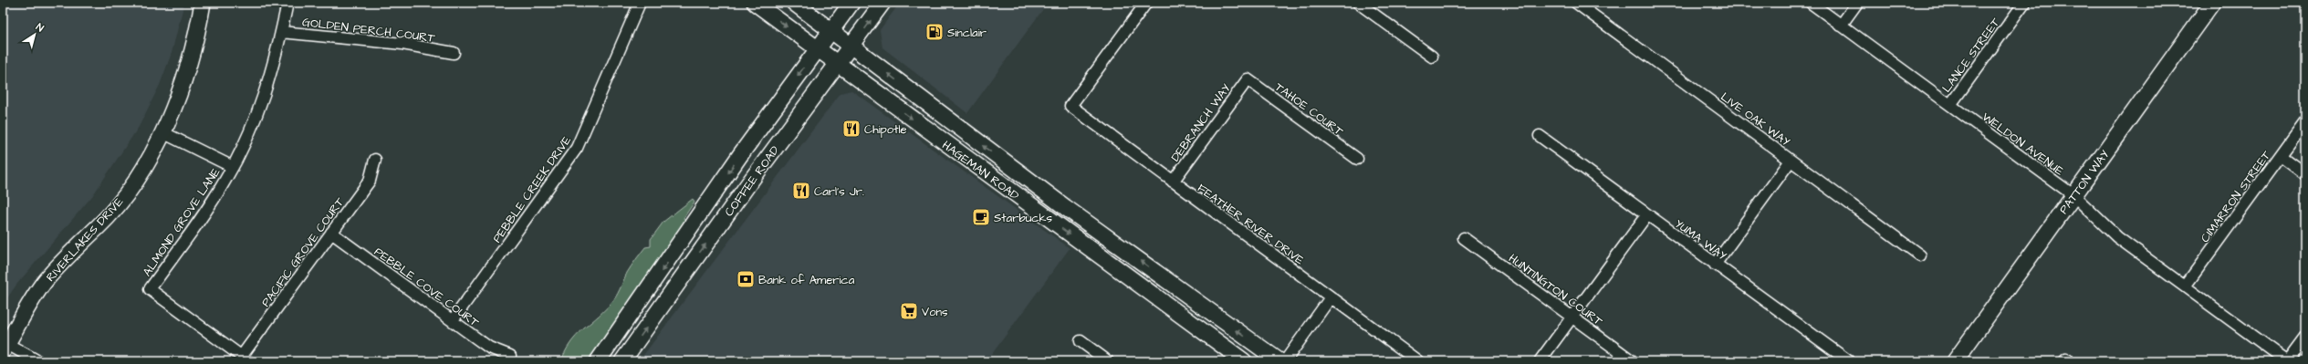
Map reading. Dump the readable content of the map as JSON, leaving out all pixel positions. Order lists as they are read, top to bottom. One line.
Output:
{"streets":{"main road":["HAGEMAN ROAD","COFFEE ROAD","PATTON WAY","RIVERLAKES DRIVE"],"street":["GOLDEN PERCH COURT","LANCE STREET","TAHOE COURT","LIVE OAK WAY","DEBRANCH WAY","WELDON AVENUE","PEBBLE CREEK DRIVE","CIMARRON STREET","ALMOND GROVE LANE","FEATHER RIVER DRIVE","YUMA WAY","PACIFIC GROVE COURT","PEBBLE COVE COURT","HUNTINGTON COURT"]},"crossings":[["GOLDEN PERCH COURT","ALMOND GROVE LANE"],["LANCE STREET","WELDON AVENUE"],["TAHOE COURT","DEBRANCH WAY"],["DEBRANCH WAY","FEATHER RIVER DRIVE"],["WELDON AVENUE","PATTON WAY"],["WELDON AVENUE","CIMARRON STREET"],["HAGEMAN ROAD","COFFEE ROAD"],["PEBBLE CREEK DRIVE","PEBBLE COVE COURT"],["ALMOND GROVE LANE","PACIFIC GROVE COURT"],["PACIFIC GROVE COURT","PEBBLE COVE COURT"]],"places":{"fuel station":["Sinclair"],"restaurant":["Chipotle","Carl's Jr."],"cafe":["Starbucks"],"bank":["Bank of America"],"supermarket":["Vons"]},"north":"top right"}
